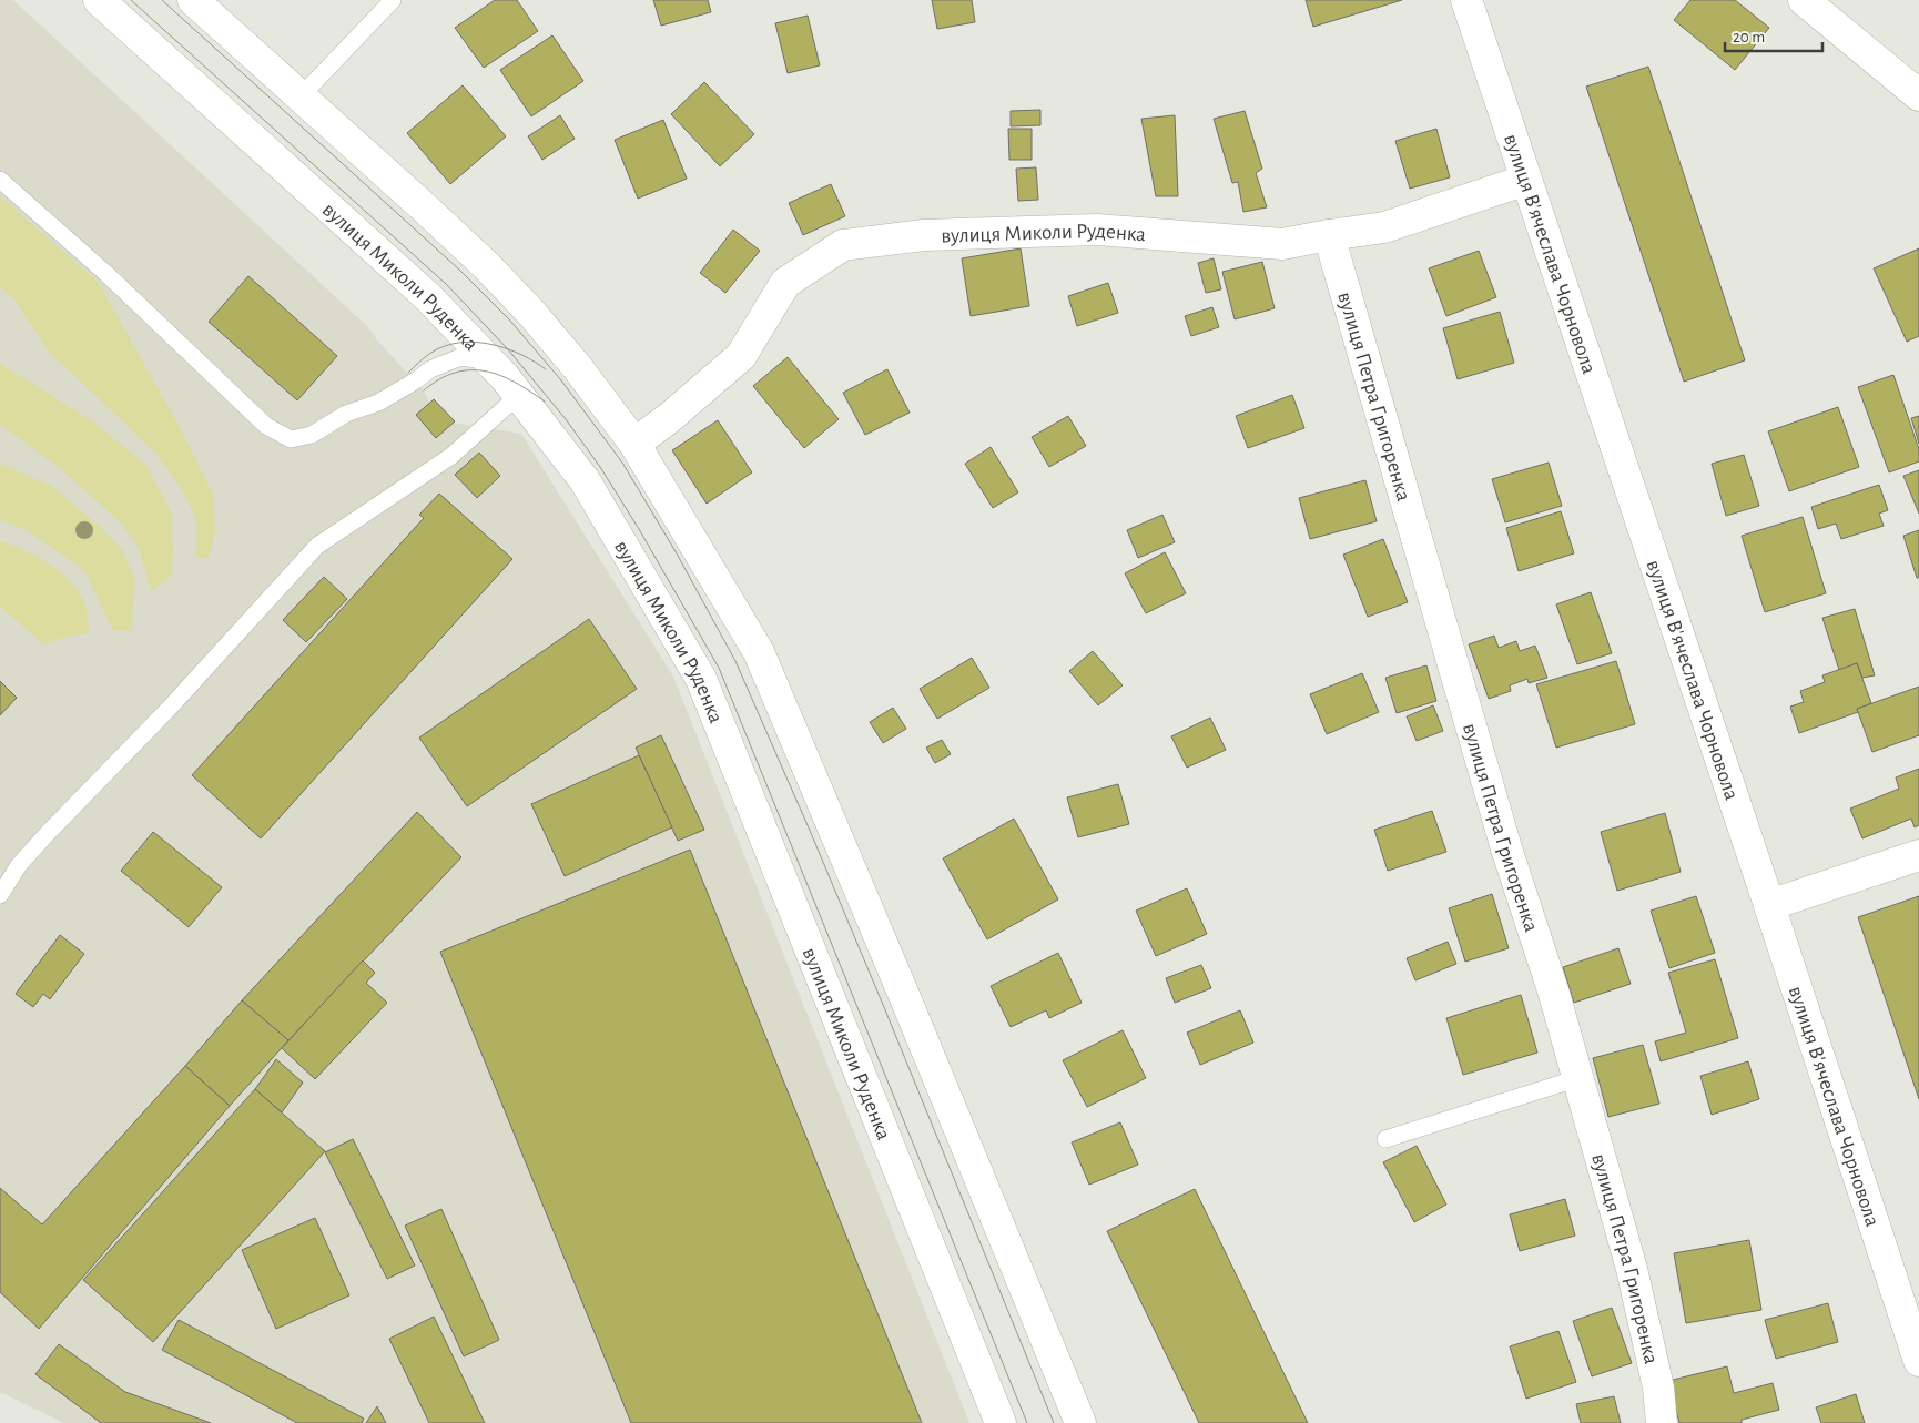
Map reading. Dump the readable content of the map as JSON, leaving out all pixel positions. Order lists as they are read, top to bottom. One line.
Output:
{"streets":{"street":["вулиця Миколи Руденка","вулиця В'ячеслава Чорновола","вулиця Петра Григоренка"]},"crossings":[["вулиця Миколи Руденка","вулиця В'ячеслава Чорновола"],["вулиця Миколи Руденка","вулиця Петра Григоренка"]],"scale_bar":"20 m"}
